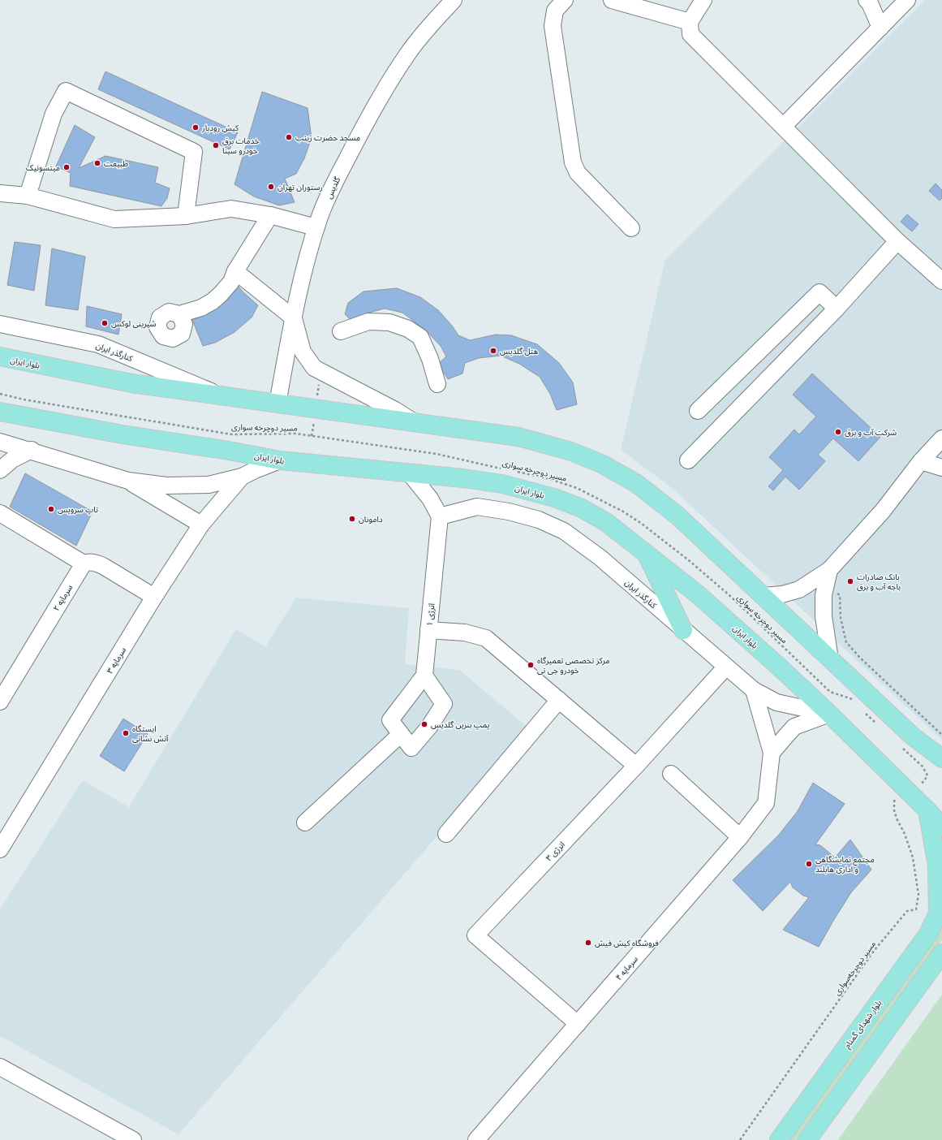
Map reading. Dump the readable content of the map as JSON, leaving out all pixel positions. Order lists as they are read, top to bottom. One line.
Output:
{"streets":{"main road":["بلوار ایران","بلوار شهدای گمنام"],"street":["گلدیس","کنارگذر ایران","سرمایه ۲","انرژی ۱","سرمایه ۳","انرژی ۳","سرمایه ۴"],"path":["مسیر دوچرخه سواری","مسیر دوچرخه‌سواری"]},"crossings":[["گلدیس","بلوار ایران"],["کنارگذر ایران","بلوار ایران"],["کنارگذر ایران","انرژی ۱"],["کنارگذر ایران","انرژی ۳"],["بلوار ایران","مسیر دوچرخه‌سواری"],["انرژی ۳","سرمایه ۴"]],"places":["کیش رودبار","مسجد حضرت زینب","خدمات برق خودرو سینا","طبیعت","میتسونیک","رستوران تهران","شيرينی لوكس","هتل گلدیس","شرکت آب و برق","تاپ سرویس","دامونان","بانک صادرات باجه آب و برق","مرکز تخصصی تعمیرگاه خودرو جی تی","پمپ بنزین گلدیس","ایستگاه آتش نشانی","مجتمع نمایشگاهی و اداری هابلند","فروشگاه کیش فیش"]}
